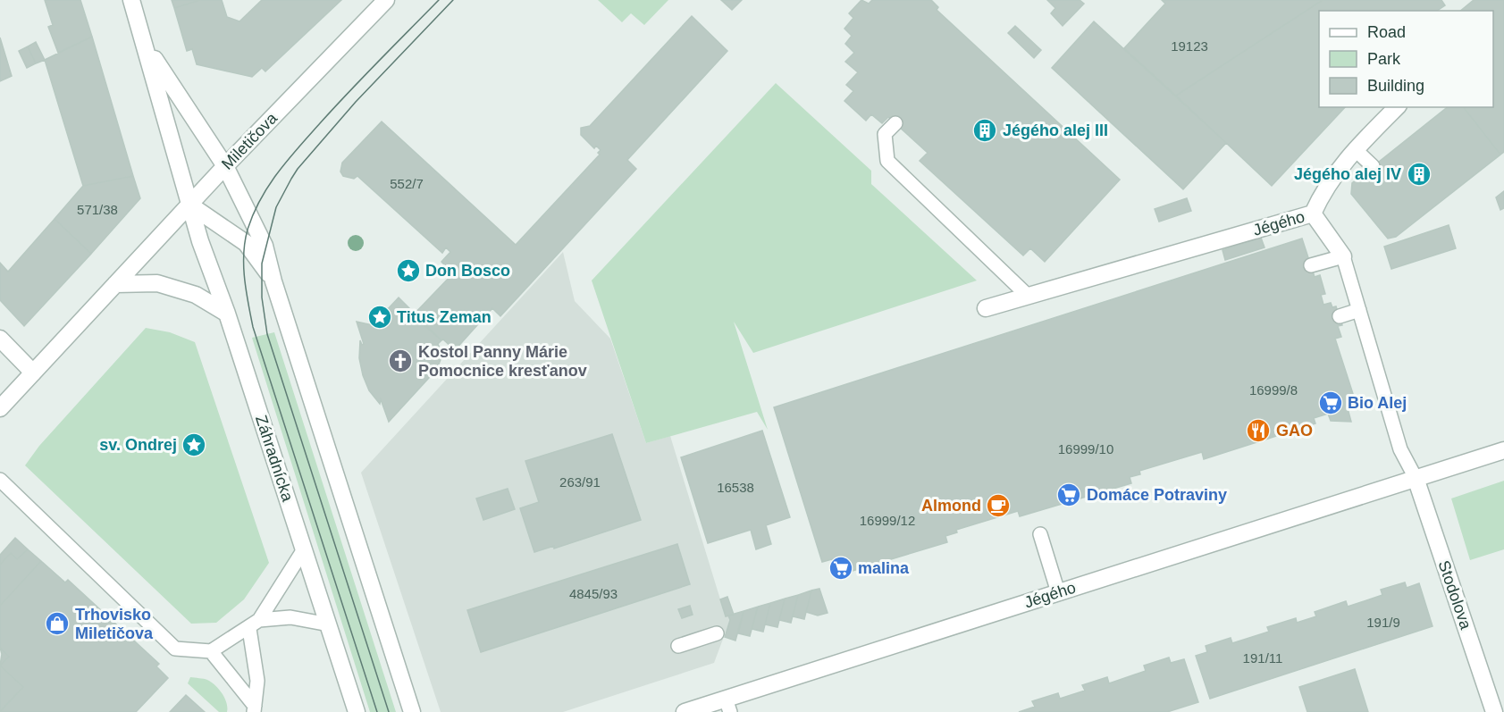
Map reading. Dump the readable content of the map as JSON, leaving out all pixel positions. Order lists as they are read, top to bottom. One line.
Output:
{"streets":{"street":["Miletičova","Jégého","Záhradnícka","Stodolova"]},"crossings":[["Miletičova","Záhradnícka"],["Jégého","Stodolova"]],"places":{"building":["Jégého alej III","Jégého alej IV"],"place":["Don Bosco","Titus Zeman","sv. Ondrej"],"church":["Kostol Panny Márie Pomocnice kresťanov"],"supermarket":["Bio Alej","Domáce Potraviny","malina"],"restaurant":["GAO"],"cafe":["Almond"],"shop":["Trhovisko Miletičova"]},"house_numbers":["19123","552/7","571/38","16999/8","16999/10","263/91","16538","16999/12","4845/93","191/9","191/11"],"legend":["Road","Park","Building"]}
